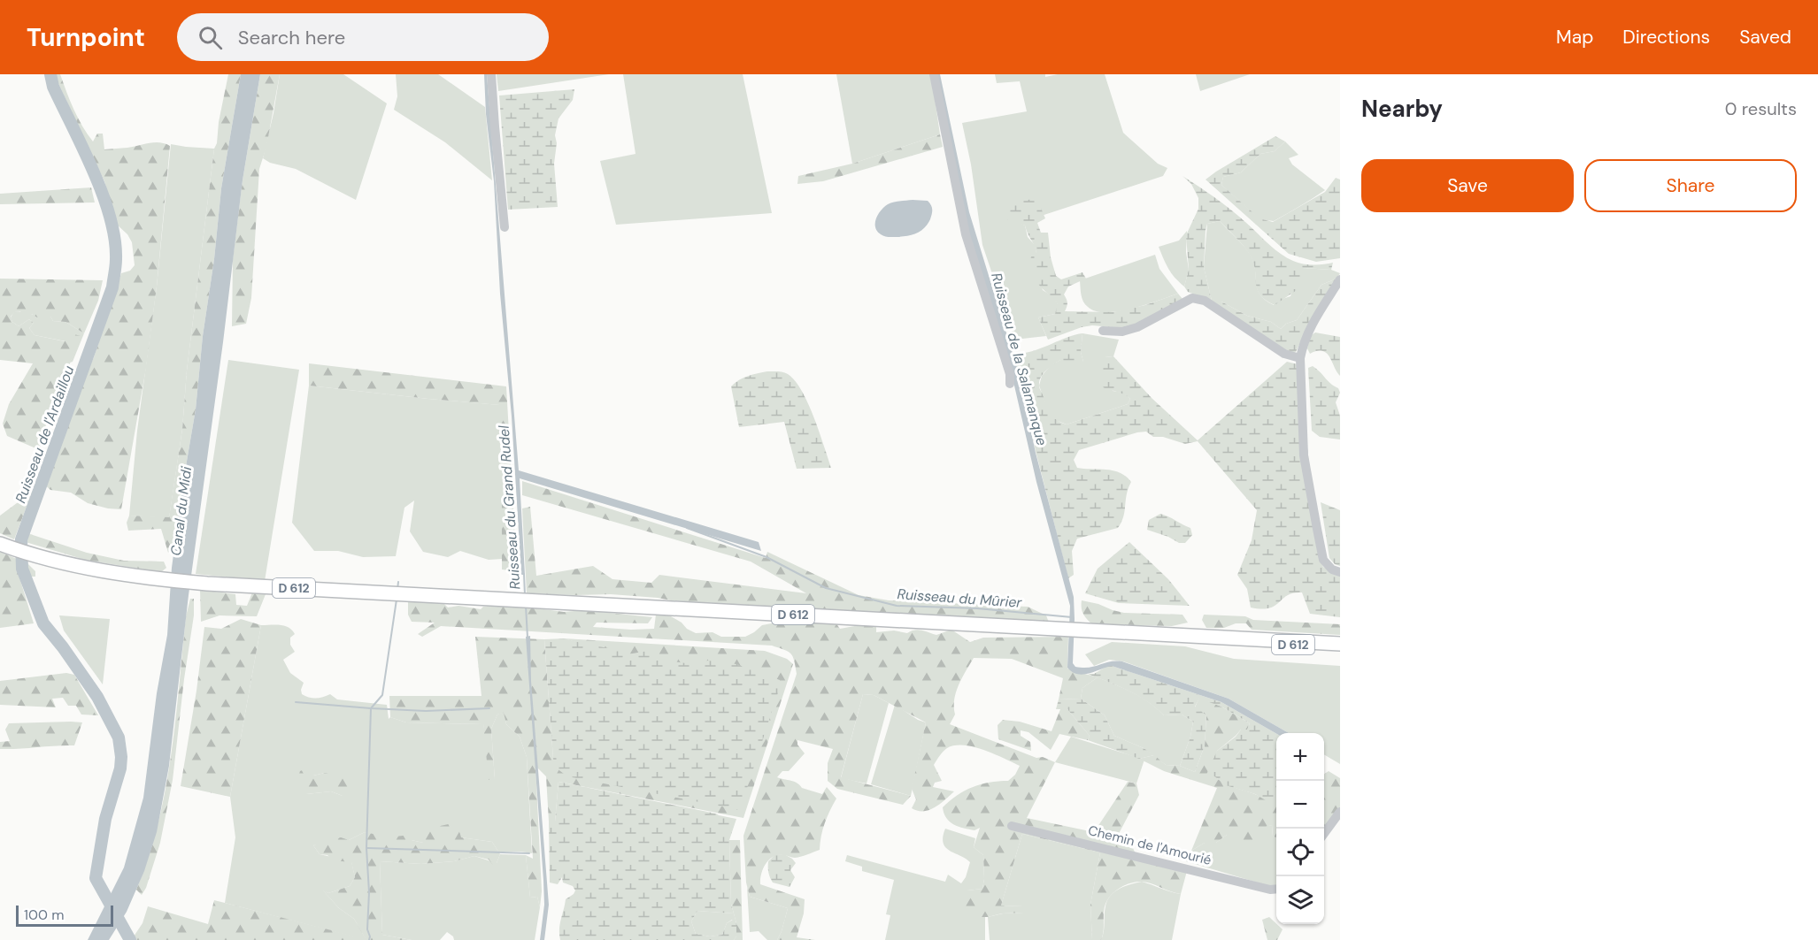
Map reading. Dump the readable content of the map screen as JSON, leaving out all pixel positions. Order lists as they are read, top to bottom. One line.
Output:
{"streets":{"highway":["D 612"],"street":["Chemin de l'Amourié"]},"water":["Ruisseau de la Salamanque","Ruisseau de l'Ardaillou","Ruisseau du Grand Rudel","Canal du Midi","Ruisseau du Mûrier"],"scale_bar":"100 m","page":{"header":"Turnpoint","search":"Search here","nav":["Map","Directions","Saved"],"heading":["Nearby","0 results"],"buttons":["Save","Share"],"map_buttons":["+","−"],"scale":"100 m"}}
